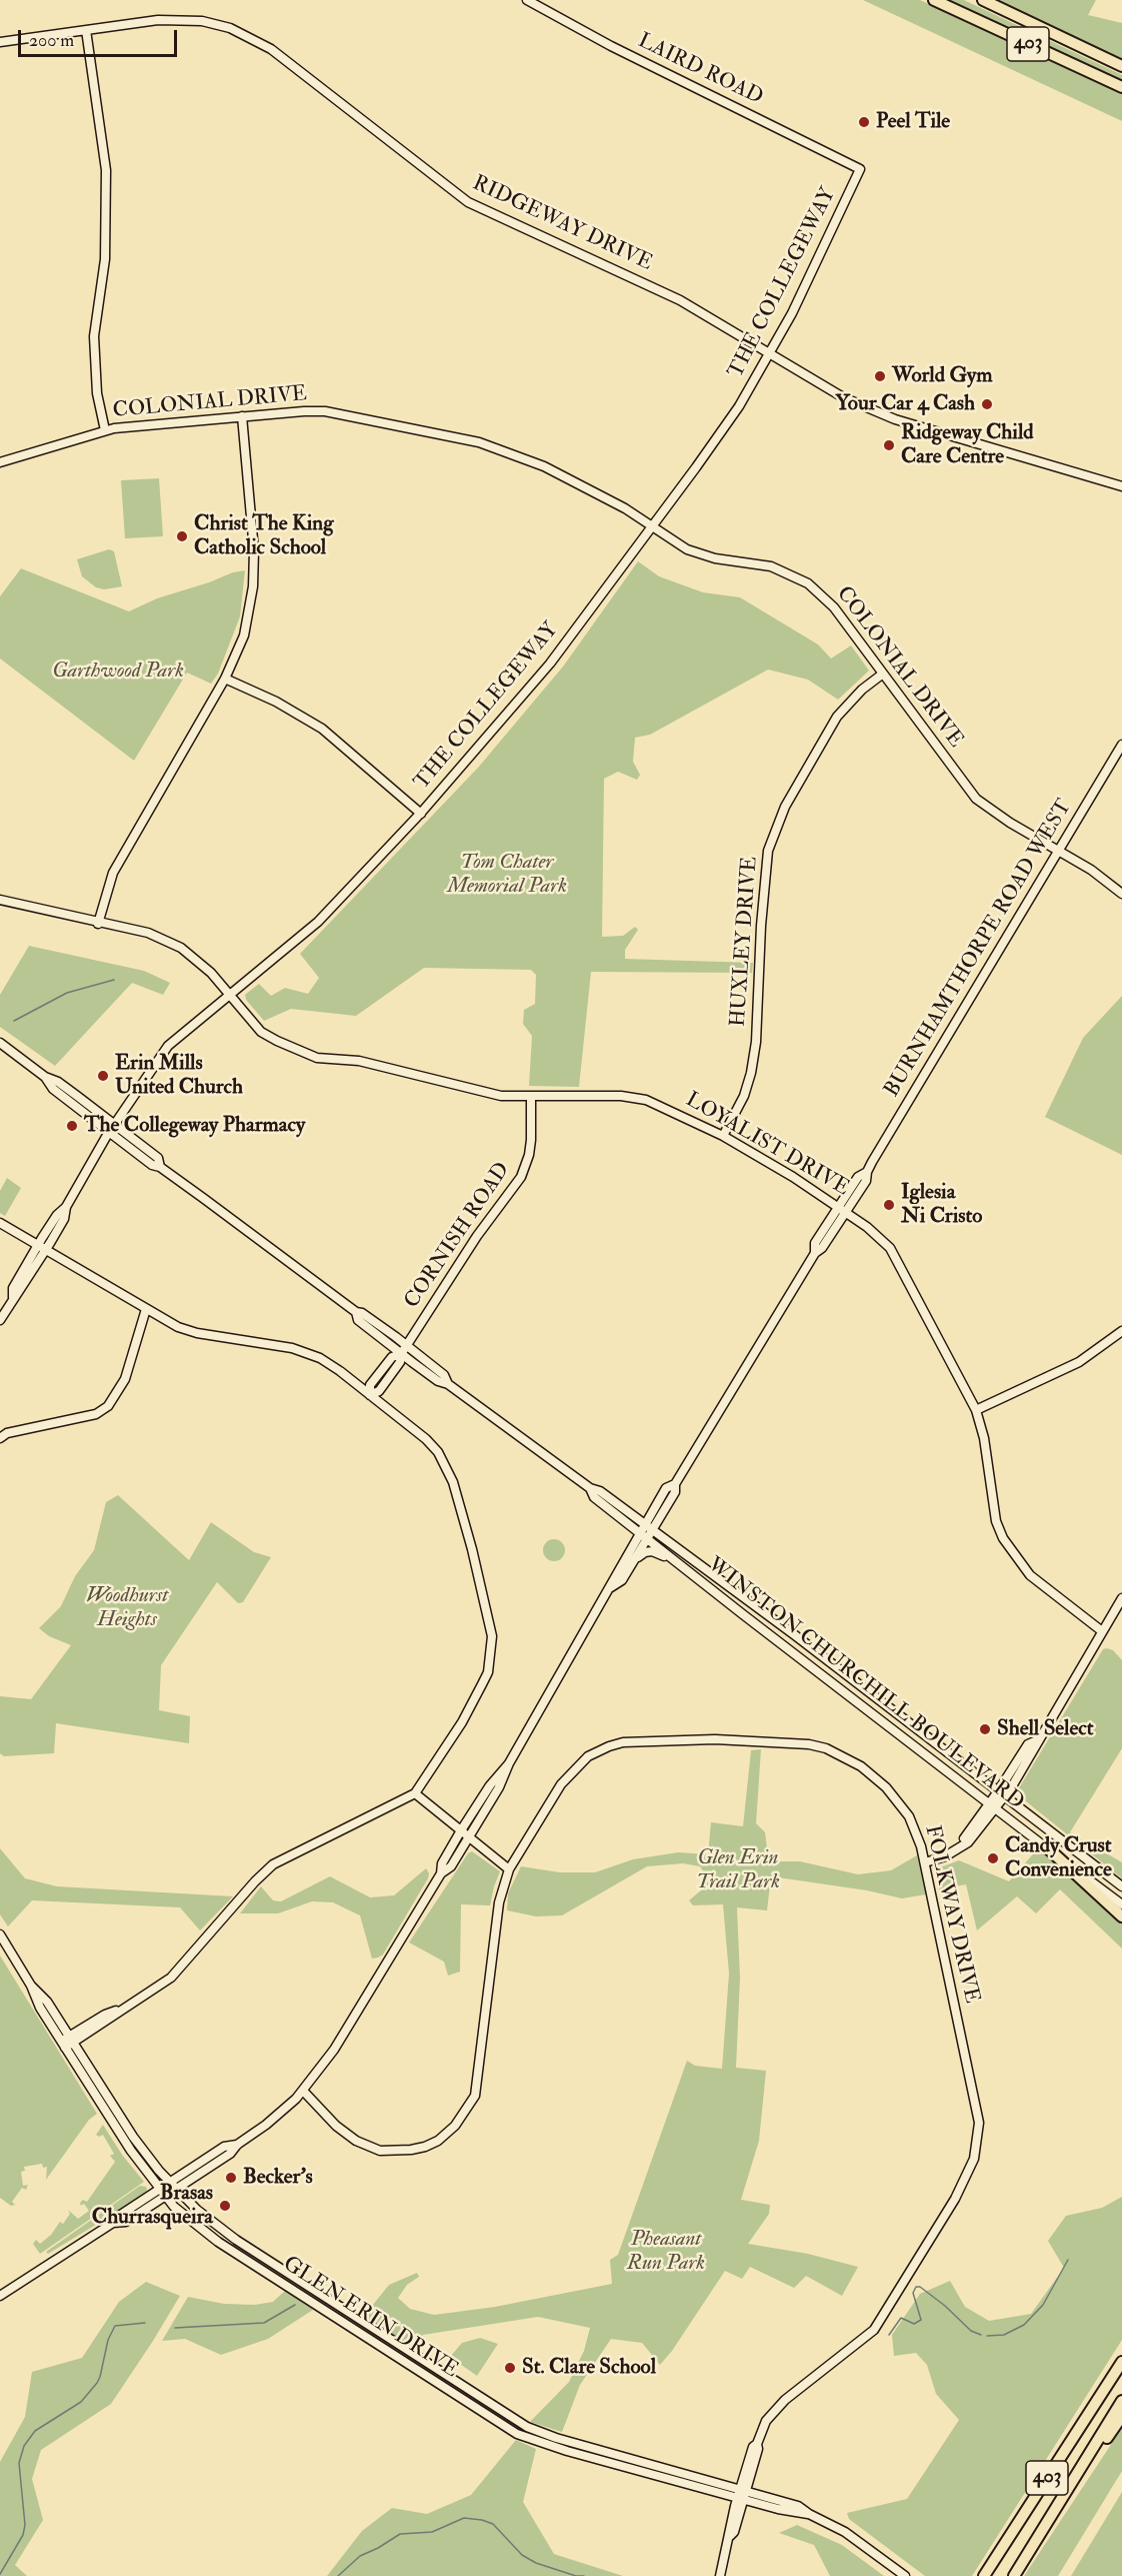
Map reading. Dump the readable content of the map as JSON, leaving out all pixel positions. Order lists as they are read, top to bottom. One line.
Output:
{"streets":{"highway":["403"],"street":["LAIRD ROAD","RIDGEWAY DRIVE","THE COLLEGEWAY","COLONIAL DRIVE","HUXLEY DRIVE","BURNHAMTHORPE ROAD WEST","LOYALIST DRIVE","CORNISH ROAD","WINSTON CHURCHILL BOULEVARD","FOLKWAY DRIVE","GLEN ERIN DRIVE"]},"crossings":[["LAIRD ROAD","THE COLLEGEWAY"],["RIDGEWAY DRIVE","THE COLLEGEWAY"],["THE COLLEGEWAY","COLONIAL DRIVE"],["THE COLLEGEWAY","LOYALIST DRIVE"],["THE COLLEGEWAY","WINSTON CHURCHILL BOULEVARD"],["COLONIAL DRIVE","HUXLEY DRIVE"],["COLONIAL DRIVE","BURNHAMTHORPE ROAD WEST"],["HUXLEY DRIVE","LOYALIST DRIVE"],["BURNHAMTHORPE ROAD WEST","LOYALIST DRIVE"],["BURNHAMTHORPE ROAD WEST","WINSTON CHURCHILL BOULEVARD"],["BURNHAMTHORPE ROAD WEST","FOLKWAY DRIVE"],["BURNHAMTHORPE ROAD WEST","GLEN ERIN DRIVE"],["LOYALIST DRIVE","CORNISH ROAD"],["CORNISH ROAD","WINSTON CHURCHILL BOULEVARD"],["FOLKWAY DRIVE","GLEN ERIN DRIVE"]],"parks":["Garthwood Park","Tom Chater Memorial Park","Woodhurst Heights","Glen Erin Trail Park","Pheasant Run Park"],"places":["Peel Tile","World Gym","Your Car 4 Cash","Ridgeway Child Care Centre","Christ The King Catholic School","Erin Mills United Church","The Collegeway Pharmacy","Iglesia Ni Cristo","Shell Select","Candy Crust Convenience","Becker's","Brasas Churrasqueira","St. Clare School"],"scale_bar":"200 m"}
